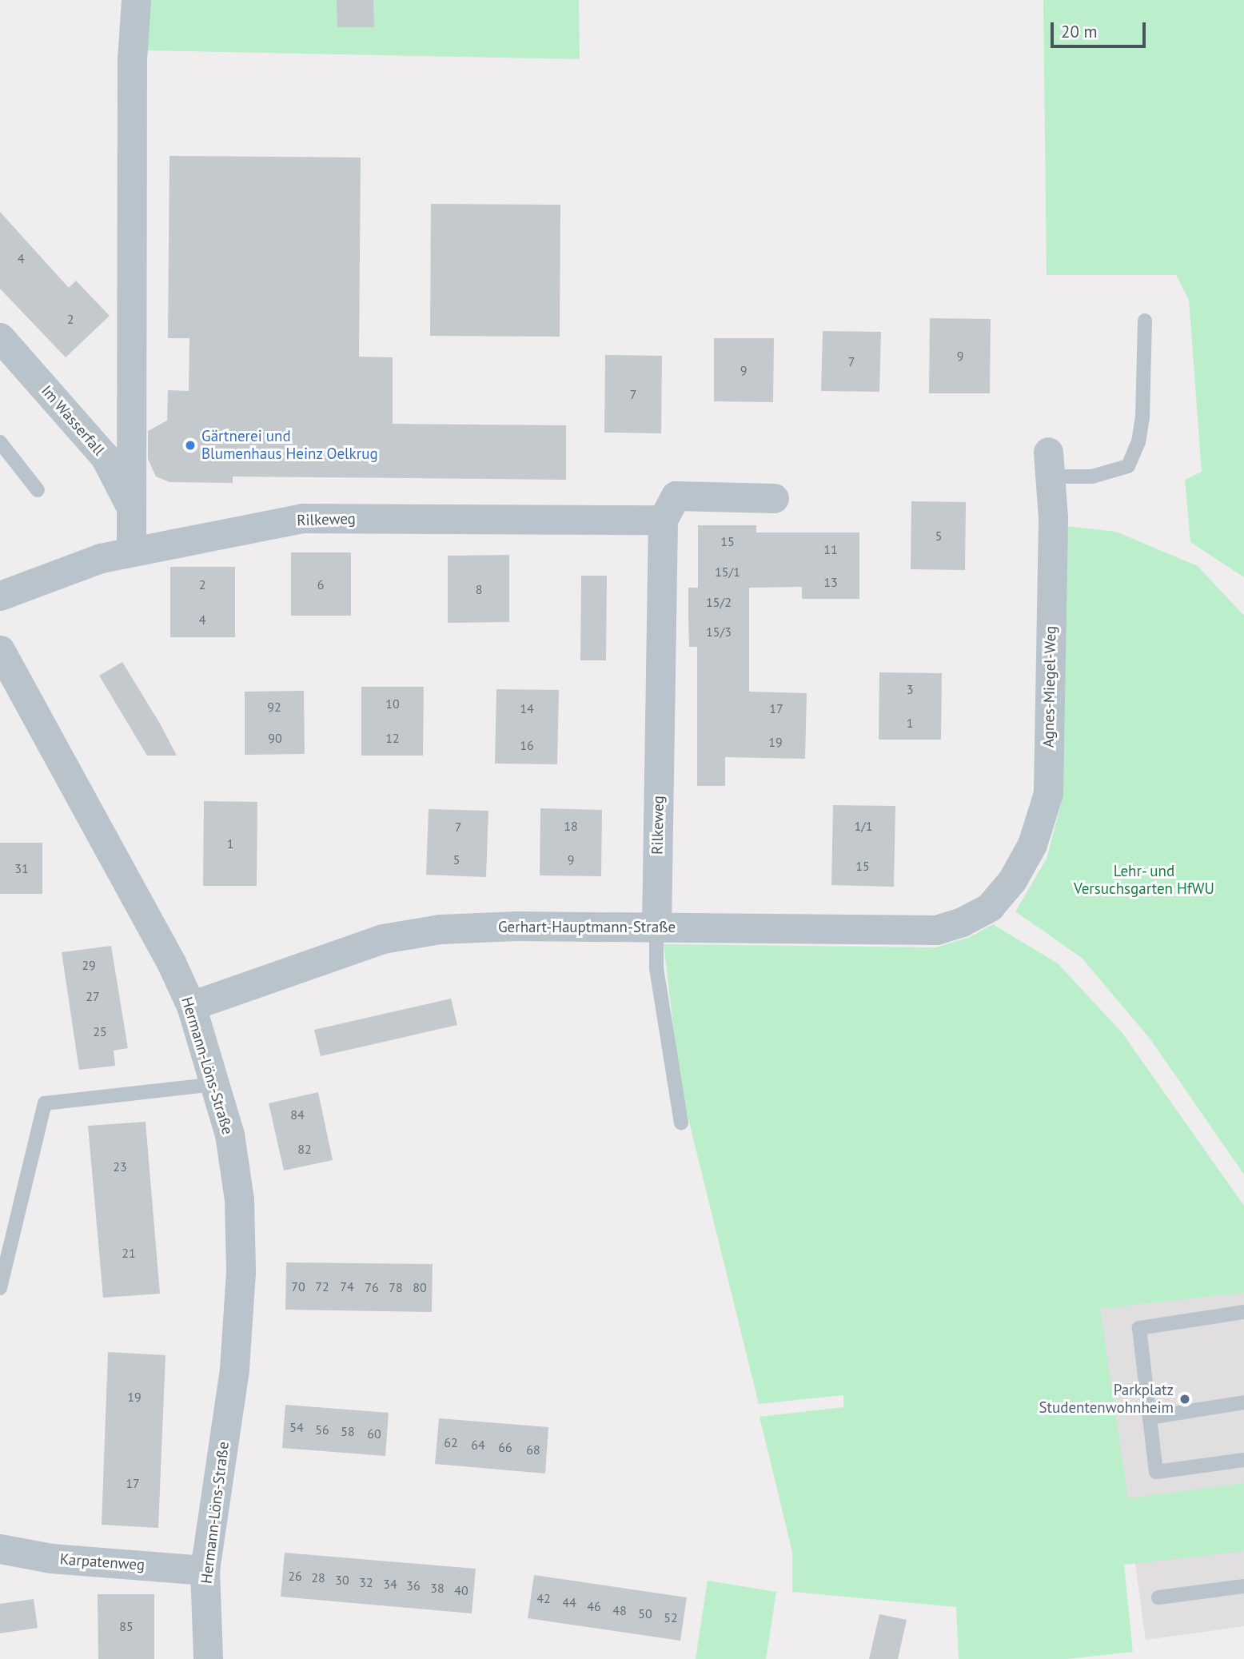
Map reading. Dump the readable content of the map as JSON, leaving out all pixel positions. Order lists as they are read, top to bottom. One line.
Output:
{"streets":{"street":["Im Wasserfall","Rilkeweg","Agnes-Miegel-Weg","Gerhart-Hauptmann-Straße","Hermann-Löns-Straße","Karpatenweg"]},"crossings":[["Rilkeweg","Gerhart-Hauptmann-Straße"],["Agnes-Miegel-Weg","Gerhart-Hauptmann-Straße"],["Gerhart-Hauptmann-Straße","Hermann-Löns-Straße"],["Hermann-Löns-Straße","Karpatenweg"]],"parks":["Lehr- und Versuchsgarten HfWU"],"places":["Gärtnerei und Blumenhaus Heinz Oelkrug","Parkplatz Studentenwohnheim"],"house_numbers":["4","2","9","7","9","7","5","15","11","15/1","13","2","6","8","15/2","4","15/3","3","10","92","14","17","1","90","12","19","16","18","1/1","7","1","5","9","15","31","29","27","25","84","82","23","21","70","72","74","76","78","80","19","54","56","58","60","62","64","66","68","17","26","28","30","32","34","36","38","40","42","44","46","48","50","52","85"],"scale_bar":"20 m"}
